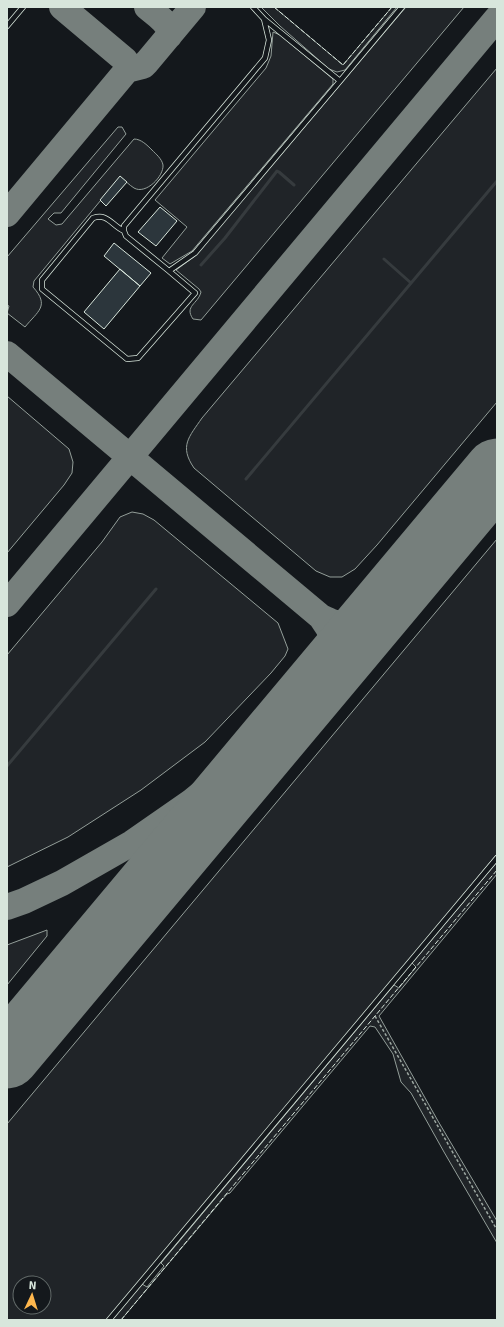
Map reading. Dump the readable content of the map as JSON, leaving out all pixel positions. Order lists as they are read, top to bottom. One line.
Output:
{"north":"top"}
